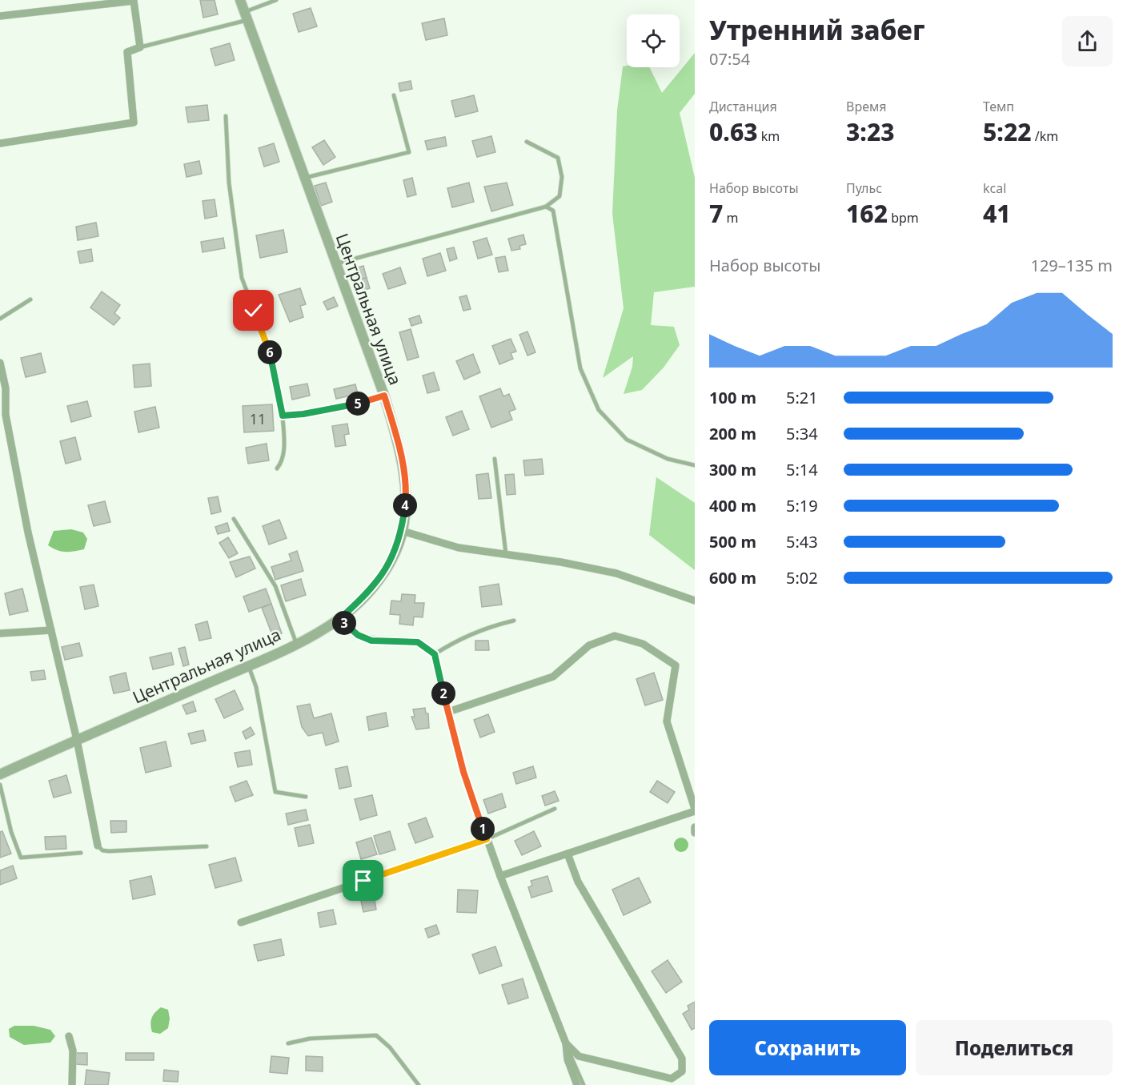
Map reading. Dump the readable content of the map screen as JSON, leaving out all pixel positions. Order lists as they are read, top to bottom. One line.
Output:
{"streets":{"street":["Центральная улица"]},"house_numbers":["11"],"page":{"heading":["Утренний забег","07:54"],"stats":[["Дистанция","0.63 km"],["Время","3:23"],["Темп","5:22 /km"],["Набор высоты","7 m"],["Пульс","162 bpm"],["kcal","41"]],"chart":["Набор высоты","129–135 m"],"pins":["6","5","4","3","2","1"],"list":[{"name":"100 m","note":"5:21"},{"name":"200 m","note":"5:34"},{"name":"300 m","note":"5:14"},{"name":"400 m","note":"5:19"},{"name":"500 m","note":"5:43"},{"name":"600 m","note":"5:02"}],"buttons":["Сохранить","Поделиться"]}}
